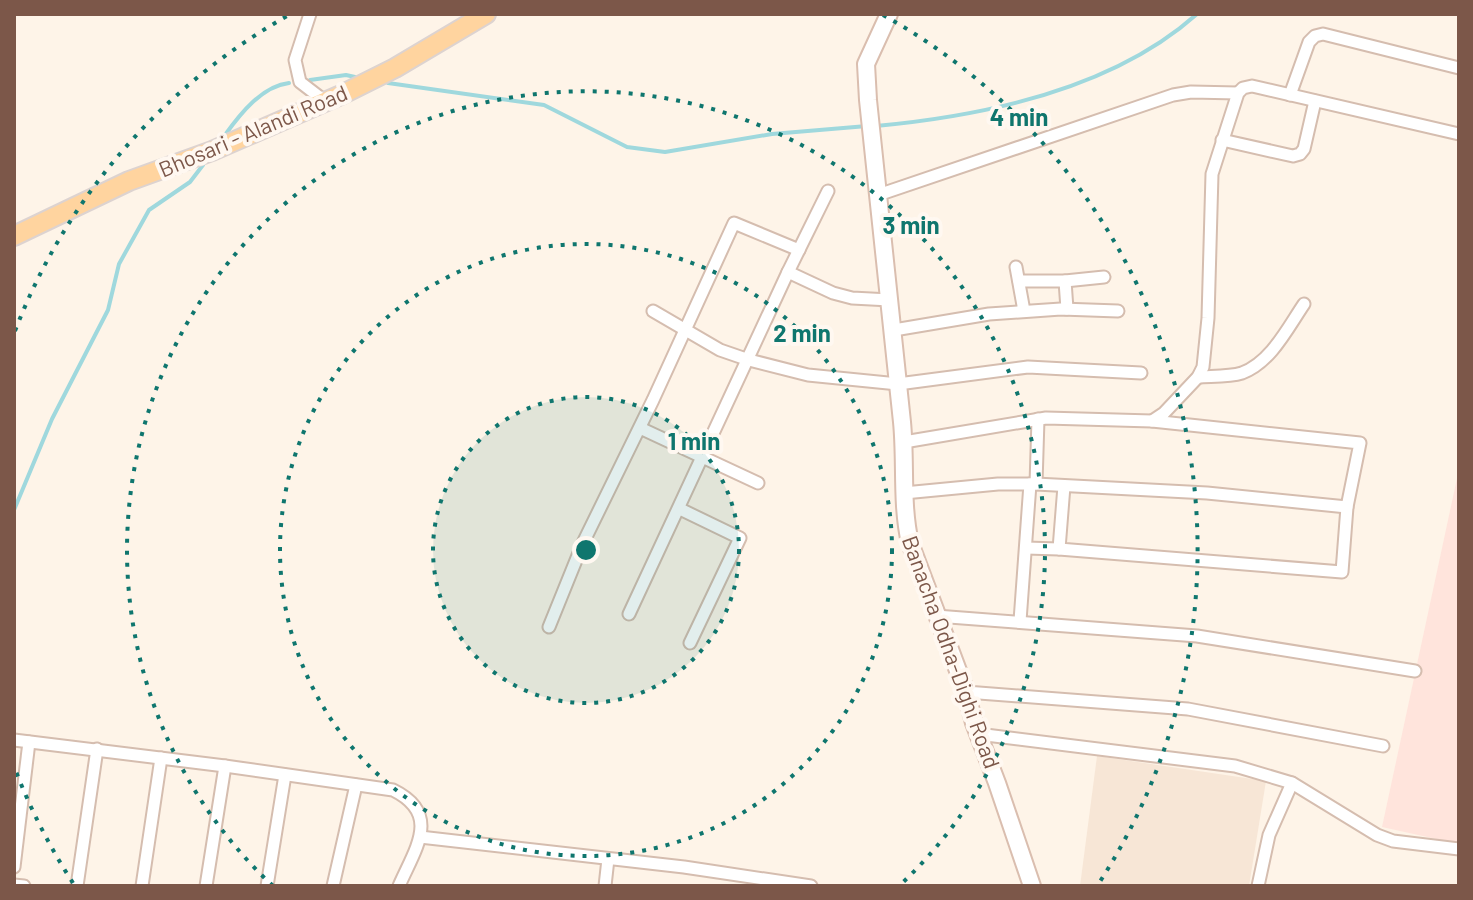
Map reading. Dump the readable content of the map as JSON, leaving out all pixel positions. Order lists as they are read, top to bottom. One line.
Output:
{"streets":{"main road":["Bhosari - Alandi Road"],"street":["Banacha Odha-Dighi Road"]},"rings":["4 min","3 min","2 min","1 min"]}
